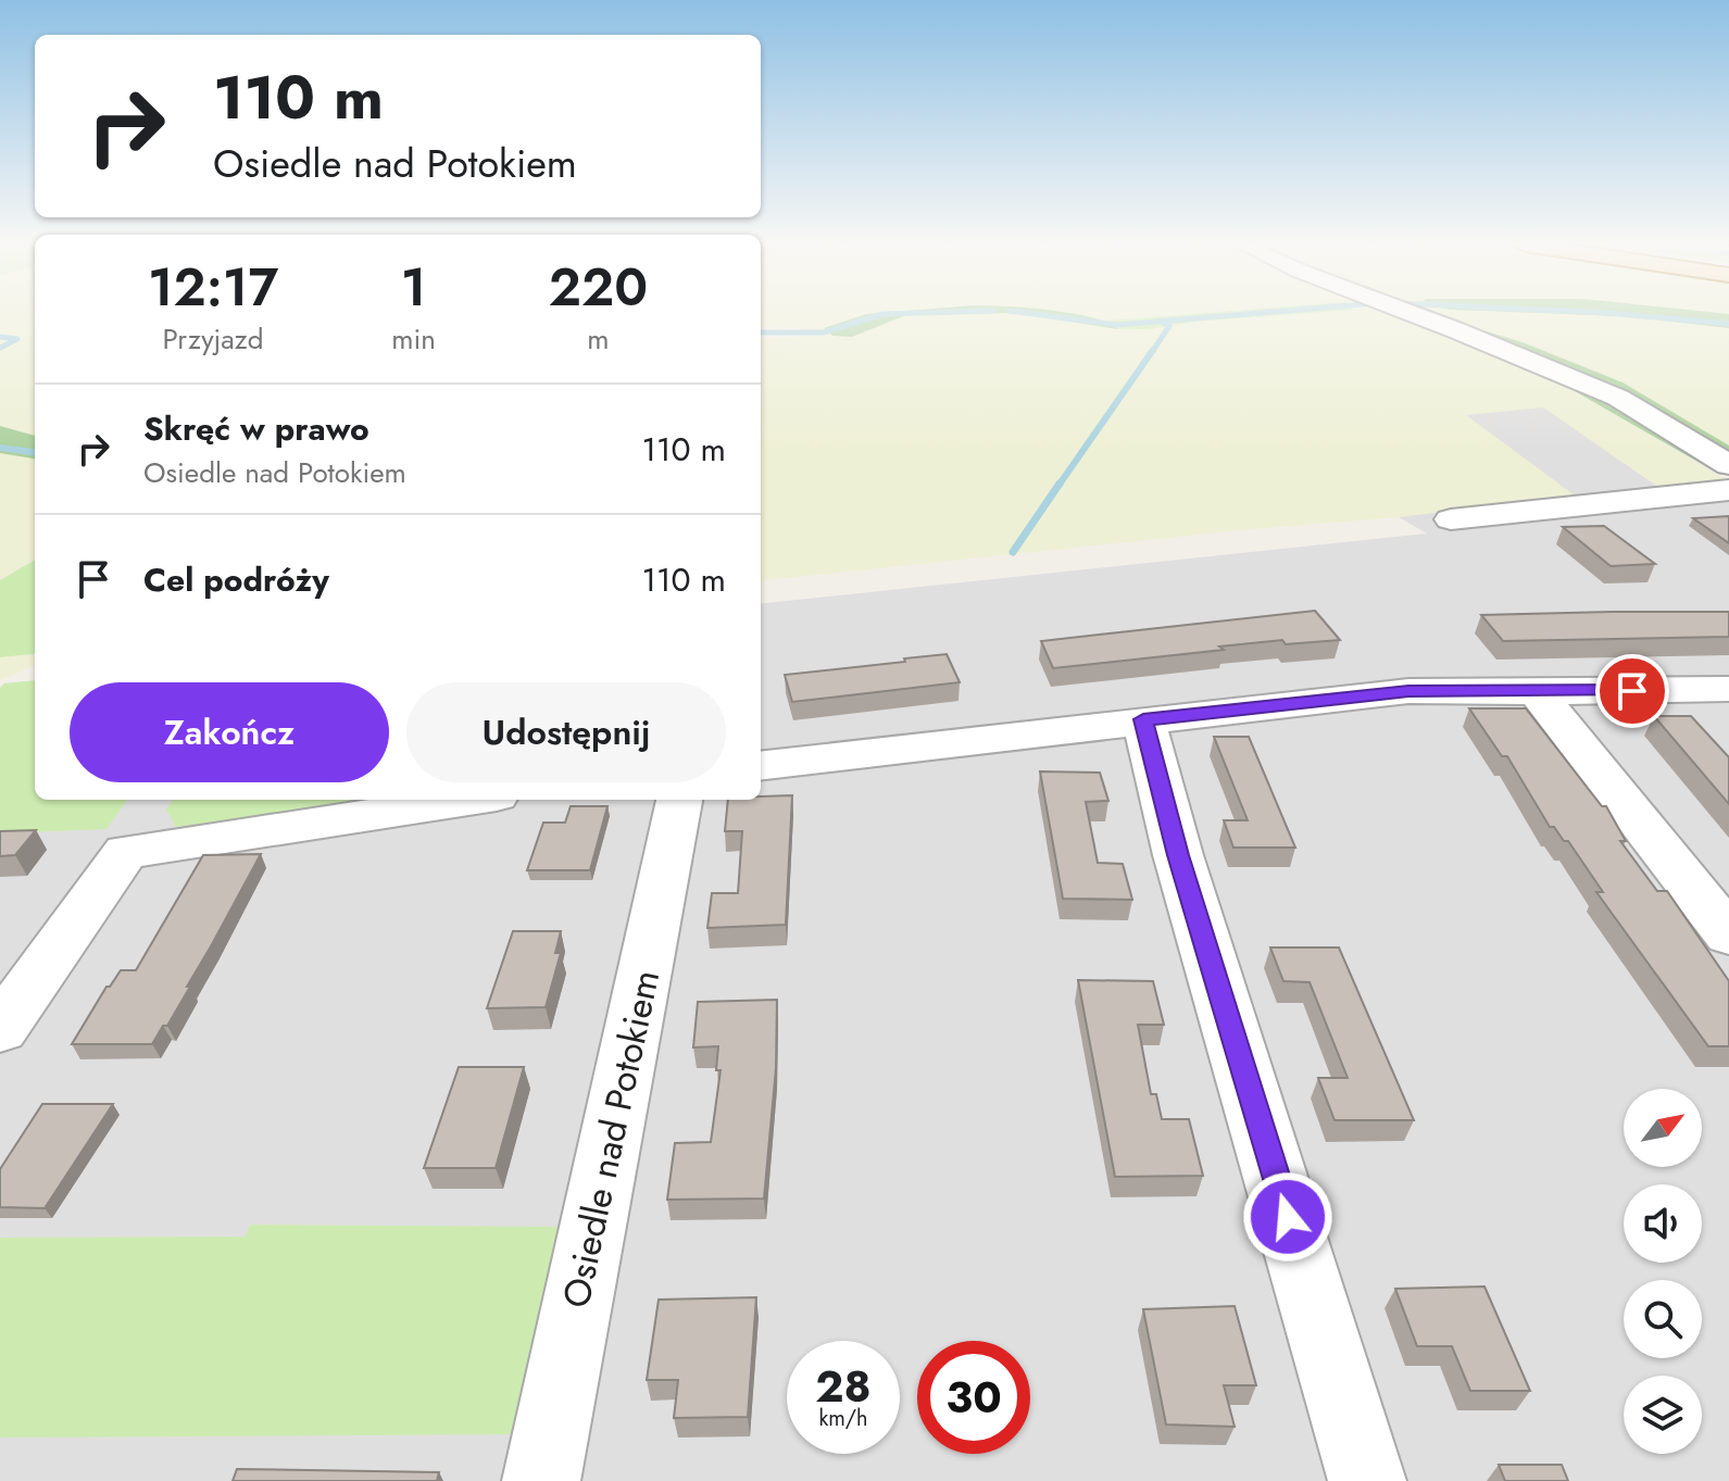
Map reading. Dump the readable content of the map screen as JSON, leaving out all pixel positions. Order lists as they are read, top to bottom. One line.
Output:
{"streets":{"street":["Osiedle nad Potokiem"]},"north":"top right","page":{"turn":["110 m","Osiedle nad Potokiem"],"eta":["12:17","Przyjazd","1","min","220","m"],"list":[{"name":"Skręć w prawo","note":"Osiedle nad Potokiem","value":"110 m"},{"name":"Cel podróży","value":"110 m"}],"buttons":["Zakończ","Udostępnij"],"speed":"28 km/h","limit":"30"}}
